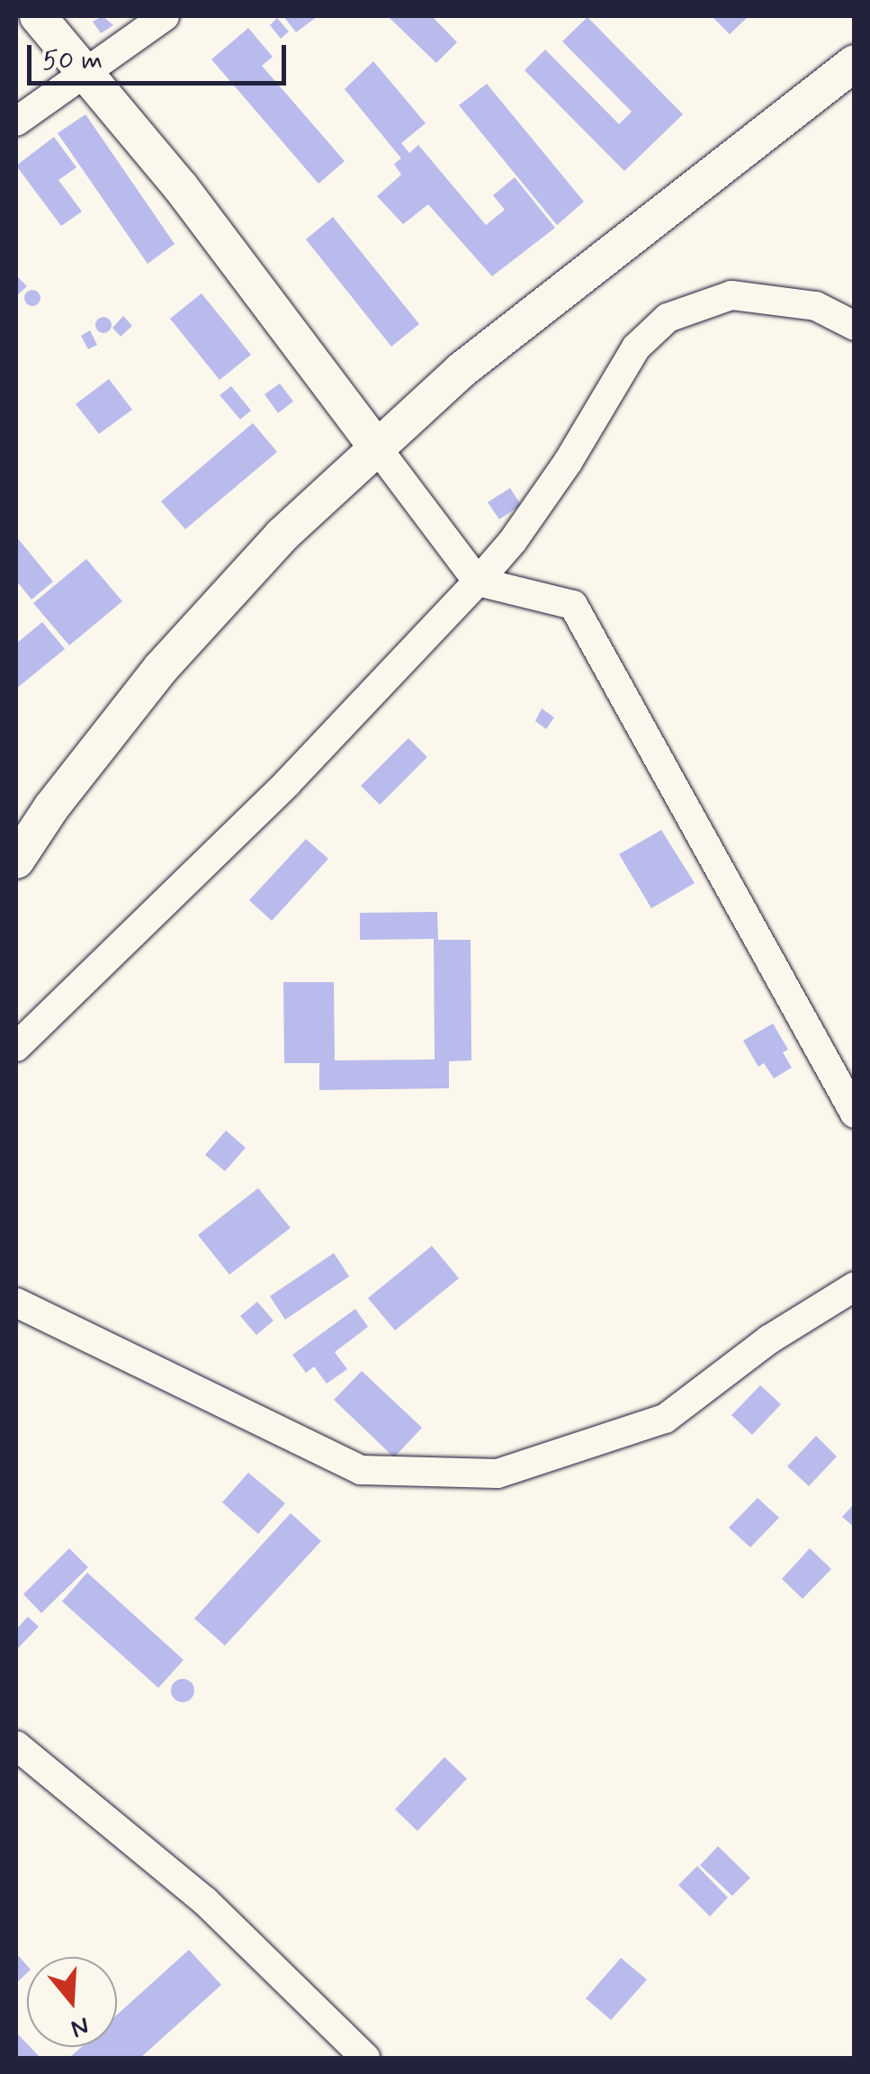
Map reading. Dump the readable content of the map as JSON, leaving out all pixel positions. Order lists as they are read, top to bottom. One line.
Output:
{"scale_bar":"50 m","north":"bottom"}
